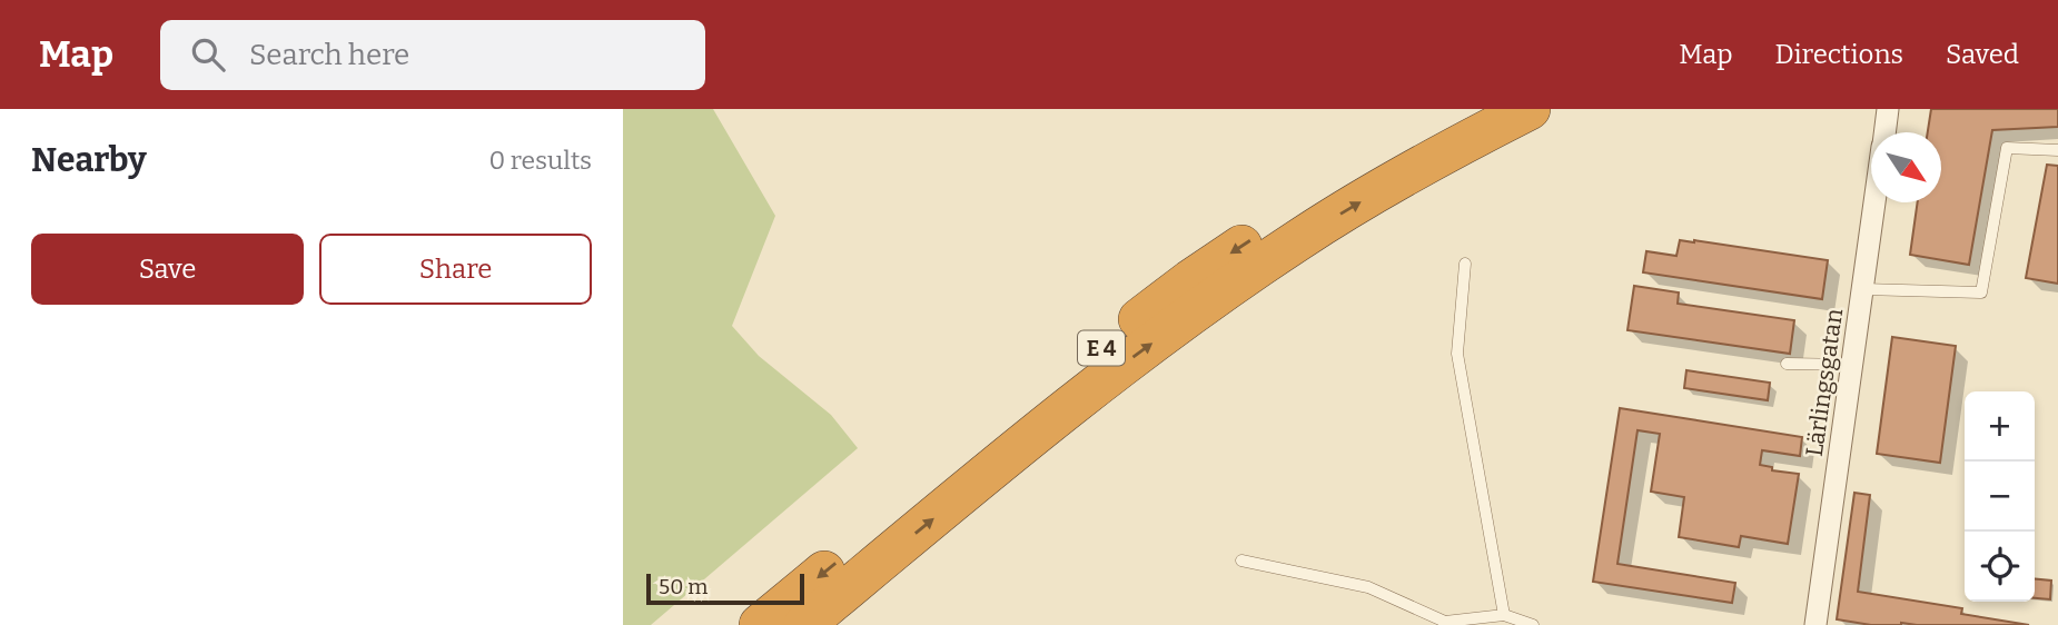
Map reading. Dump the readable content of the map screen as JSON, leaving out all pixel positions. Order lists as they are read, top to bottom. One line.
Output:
{"streets":{"highway":["E 4"],"street":["Lärlingsgatan"]},"scale_bar":"50 m","north":"bottom right","page":{"header":"Map","search":"Search here","nav":["Map","Directions","Saved"],"heading":["Nearby","0 results"],"buttons":["Save","Share"],"map_buttons":["+","−"],"scale":"50 m"}}
